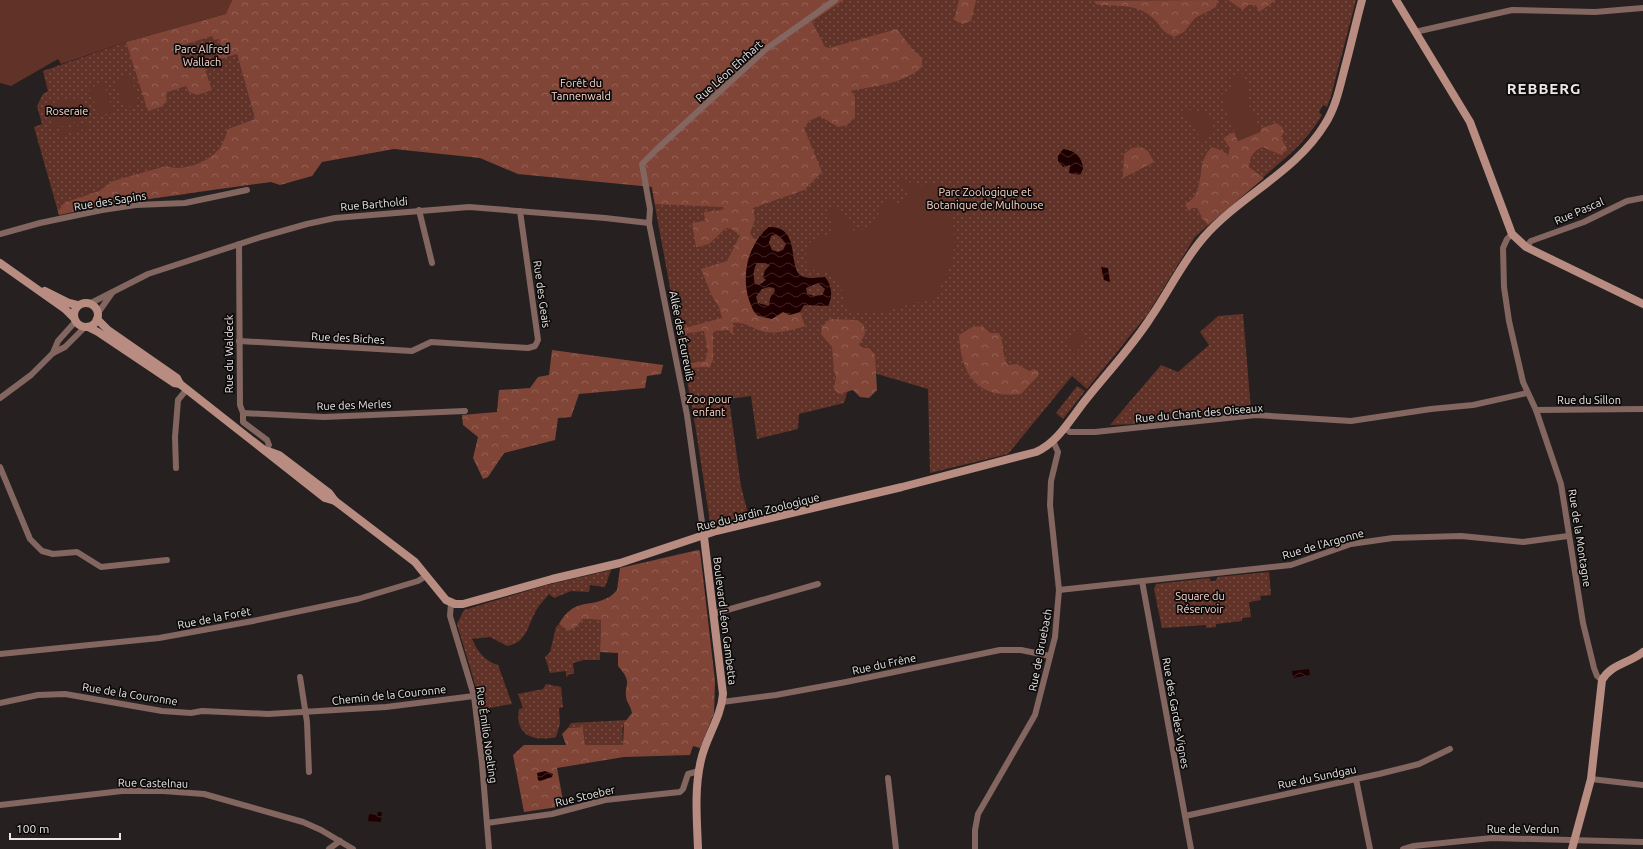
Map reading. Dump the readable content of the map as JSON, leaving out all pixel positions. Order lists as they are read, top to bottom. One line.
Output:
{"streets":{"main road":["Rue du Jardin Zoologique","Boulevard Léon Gambetta"],"street":["Rue Léon Ehrhart","Rue des Sapins","Rue Bartholdi","Rue Pascal","Rue des Geais","Allée des Écureuils","Rue des Biches","Rue du Waldeck","Rue du Sillon","Rue des Merles","Rue du Chant des Oiseaux","Rue de la Montagne","Rue de l'Argonne","Rue de la Forêt","Rue de Bruebach","Rue du Frêne","Rue de la Couronne","Chemin de la Couronne","Rue des Gardes-Vignes","Rue Émilio Noelting","Rue du Sundgau","Rue Castelnau","Rue Stoeber","Rue de Verdun"]},"crossings":[["Rue Léon Ehrhart","Allée des Écureuils"],["Rue Bartholdi","Rue des Geais"],["Rue Bartholdi","Allée des Écureuils"],["Rue Bartholdi","Rue du Waldeck"],["Rue des Geais","Rue des Biches"],["Allée des Écureuils","Rue du Jardin Zoologique"],["Allée des Écureuils","Boulevard Léon Gambetta"],["Rue des Biches","Rue du Waldeck"],["Rue du Waldeck","Rue des Merles"],["Rue du Sillon","Rue de la Montagne"],["Rue du Chant des Oiseaux","Rue du Jardin Zoologique"],["Rue du Chant des Oiseaux","Rue de la Montagne"],["Rue du Jardin Zoologique","Boulevard Léon Gambetta"],["Rue du Jardin Zoologique","Rue de Bruebach"],["Rue du Jardin Zoologique","Rue Émilio Noelting"],["Rue de la Montagne","Rue de l'Argonne"],["Rue de l'Argonne","Rue de Bruebach"],["Rue de l'Argonne","Rue des Gardes-Vignes"],["Boulevard Léon Gambetta","Rue du Frêne"],["Boulevard Léon Gambetta","Rue Stoeber"],["Rue de Bruebach","Rue du Frêne"],["Rue de la Couronne","Chemin de la Couronne"],["Chemin de la Couronne","Rue Émilio Noelting"],["Rue des Gardes-Vignes","Rue du Sundgau"],["Rue Émilio Noelting","Rue Stoeber"]],"districts":["REBBERG"],"parks":["Parc Alfred Wallach","Forêt du Tannenwald","Roseraie","Parc Zoologique et Botanique de Mulhouse","Zoo pour enfant","Square du Réservoir"],"scale_bar":"100 m"}
